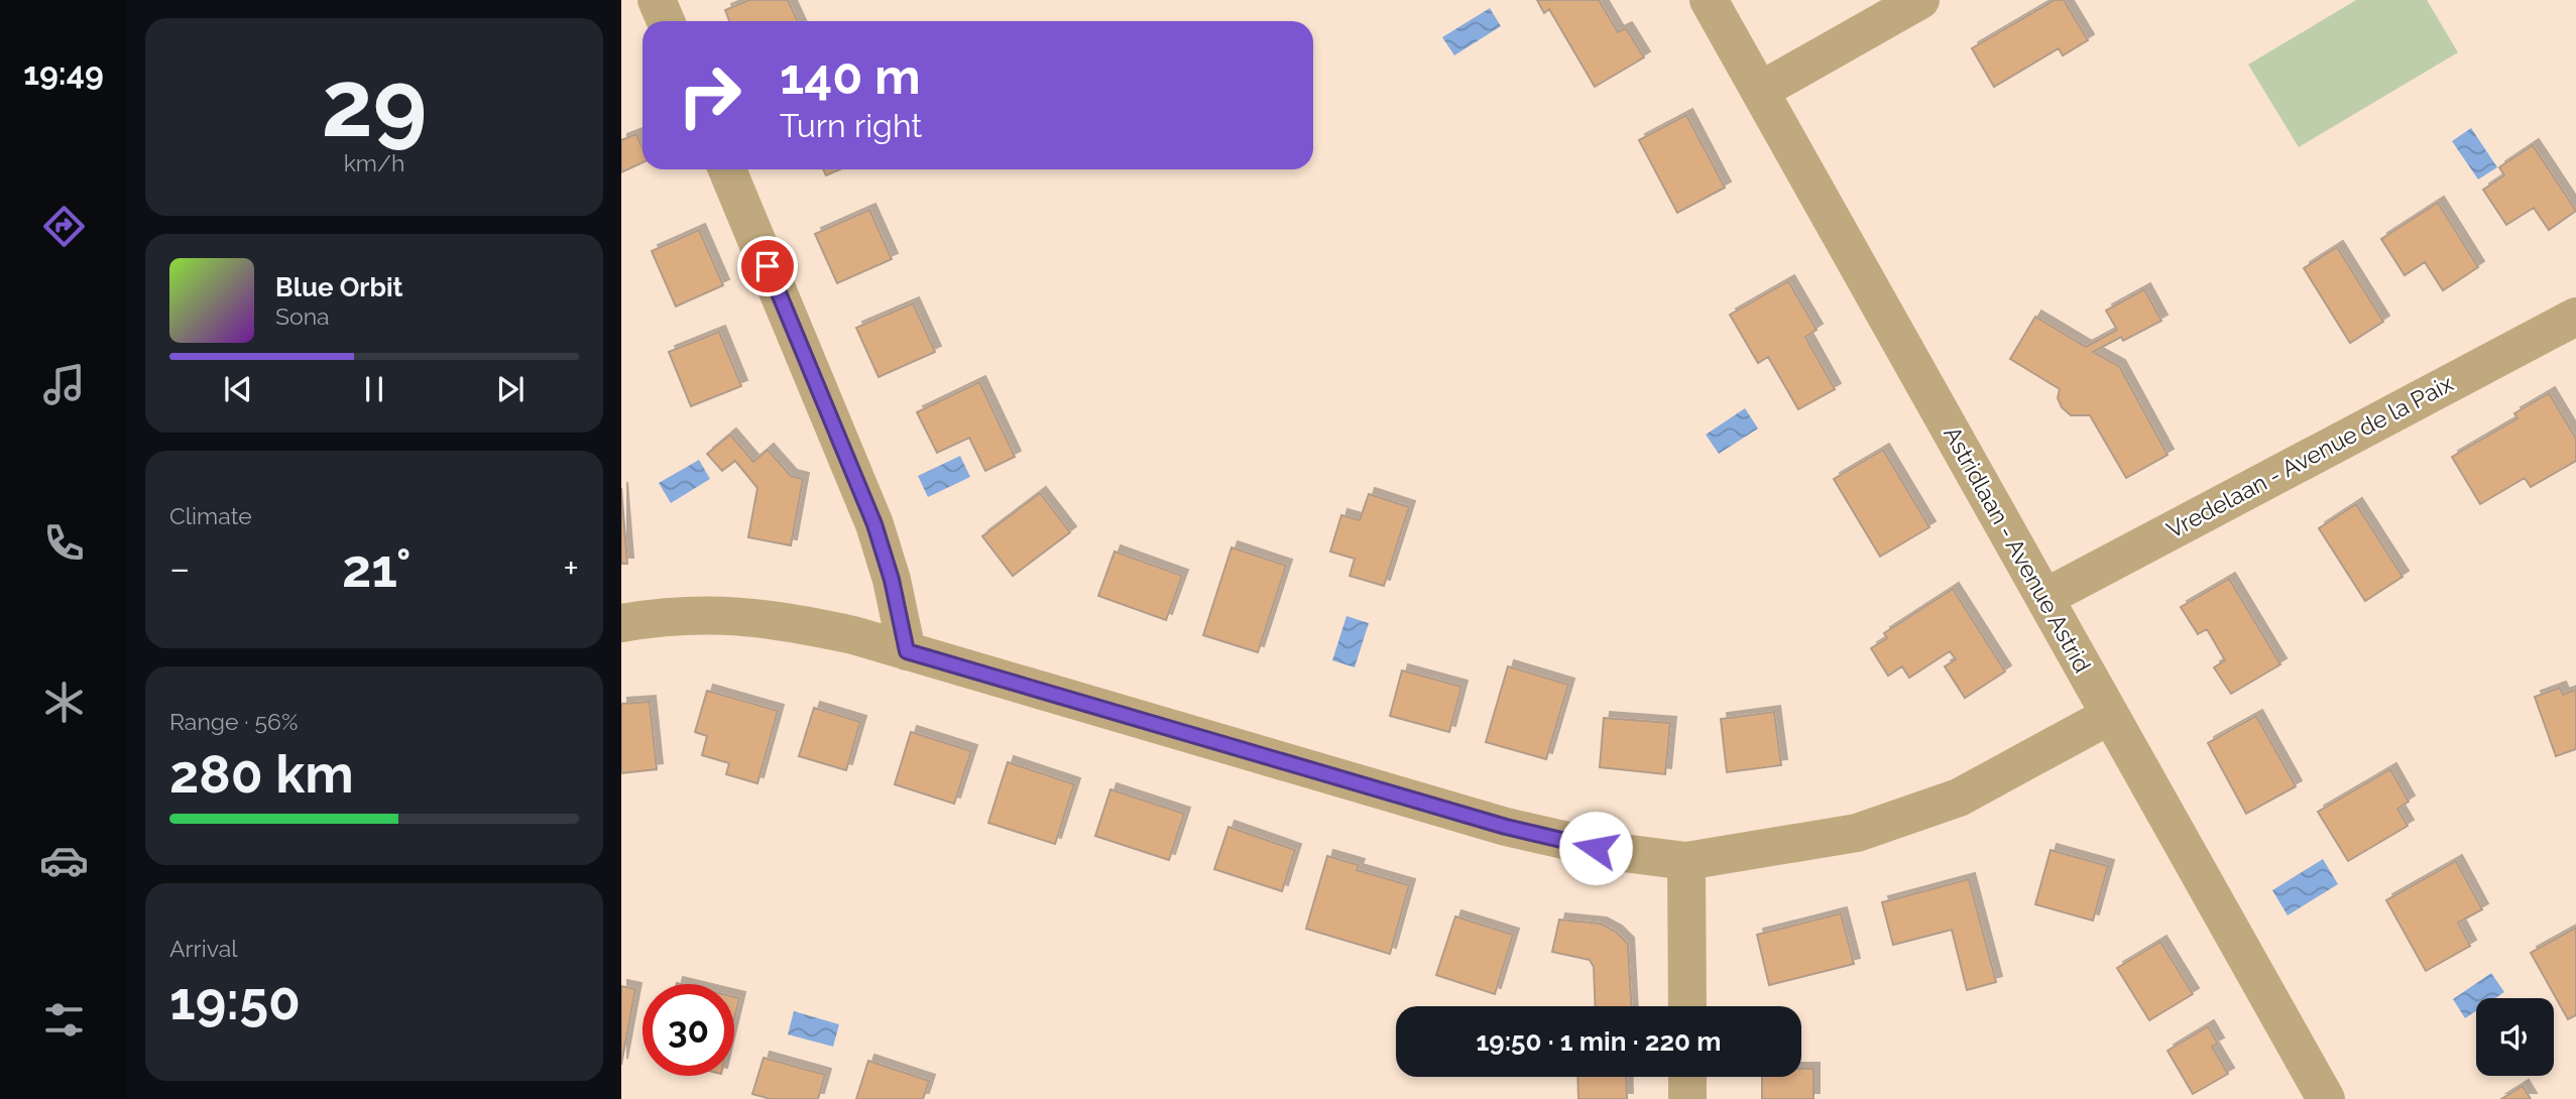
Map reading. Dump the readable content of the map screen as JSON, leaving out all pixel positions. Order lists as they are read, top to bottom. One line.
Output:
{"streets":{"street":["Vredelaan - Avenue de la Paix","Astridlaan - Avenue Astrid"]},"crossings":[["Vredelaan - Avenue de la Paix","Astridlaan - Avenue Astrid"]],"page":{"tabs":"19:49","tile":[["29","km/h"],"Climate",["Range · 56%","280 km"],["Arrival","19:50"]],"turn":["140 m","Turn right"],"song":["Blue Orbit","Sona"],"heat":["−","21°","+"],"limit":"30","trip":"19:50 · 1 min · 220 m"}}
